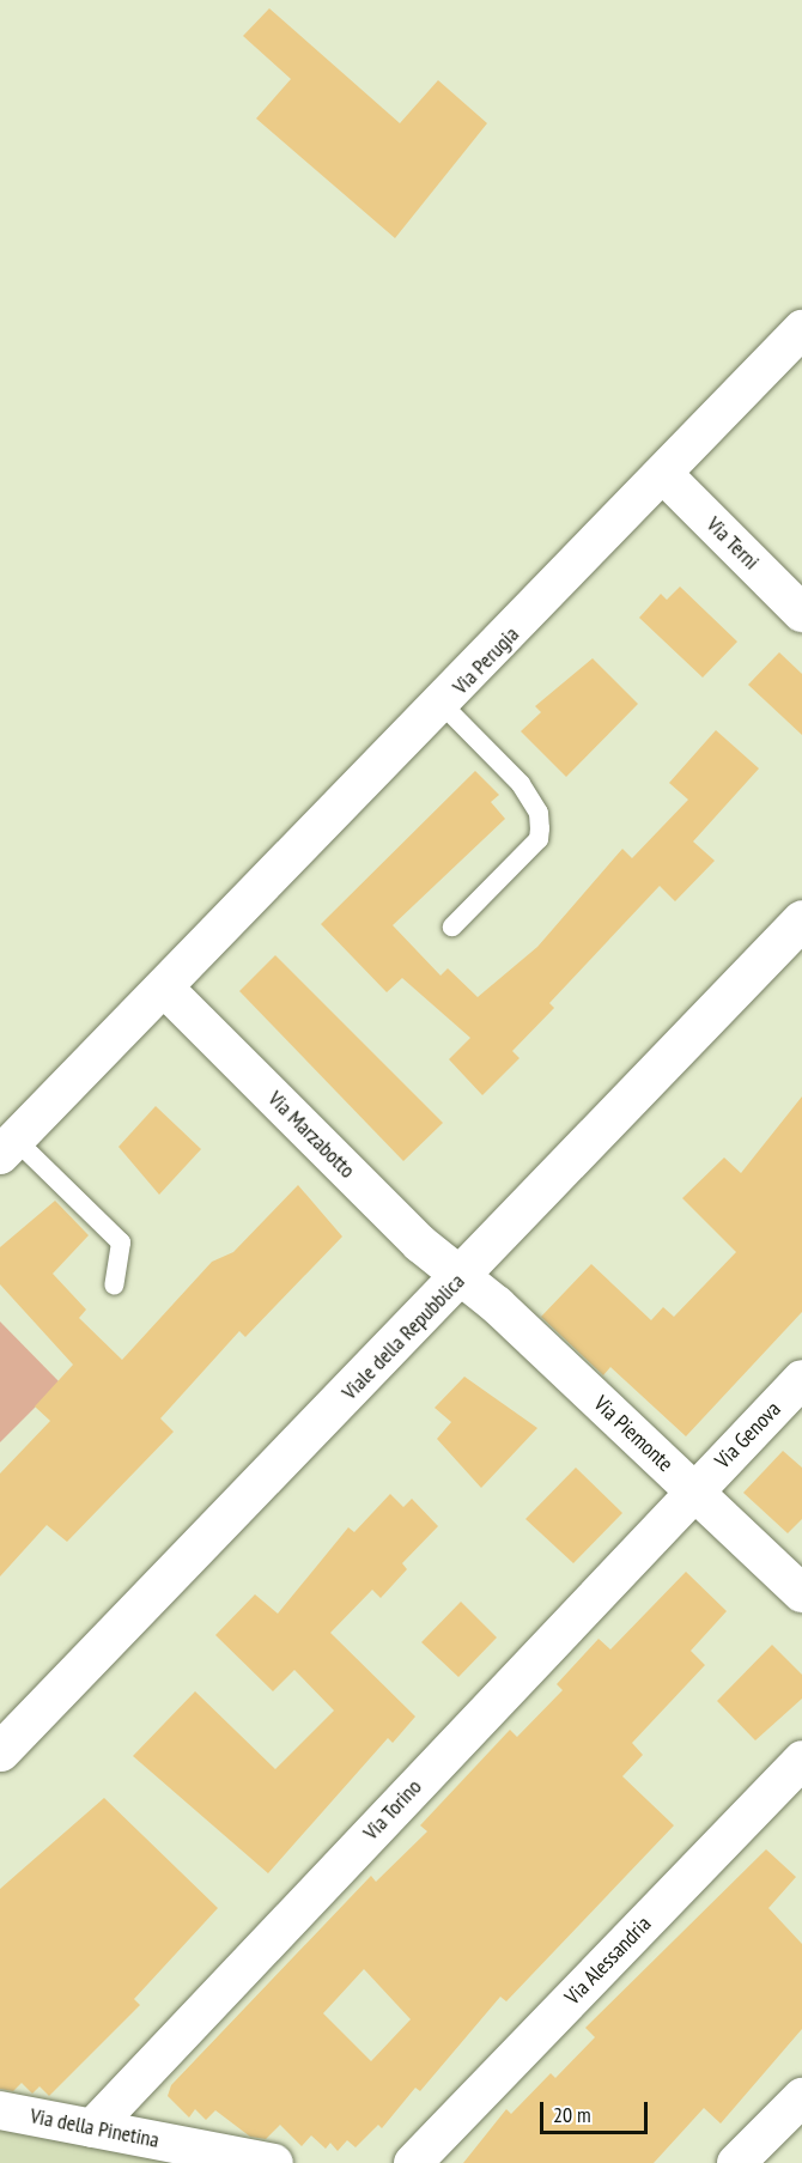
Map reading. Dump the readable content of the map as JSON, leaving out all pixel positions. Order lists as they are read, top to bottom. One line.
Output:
{"streets":{"street":["Via Terni","Via Perugia","Via Marzabotto","Viale della Repubblica","Via Piemonte","Via Genova","Via Torino","Via Alessandria","Via della Pinetina"]},"crossings":[["Via Terni","Via Perugia"],["Via Perugia","Via Marzabotto"],["Via Marzabotto","Viale della Repubblica"],["Via Marzabotto","Via Piemonte"],["Viale della Repubblica","Via Piemonte"],["Via Piemonte","Via Genova"],["Via Piemonte","Via Torino"],["Via Genova","Via Torino"],["Via Torino","Via della Pinetina"]],"scale_bar":"20 m"}
